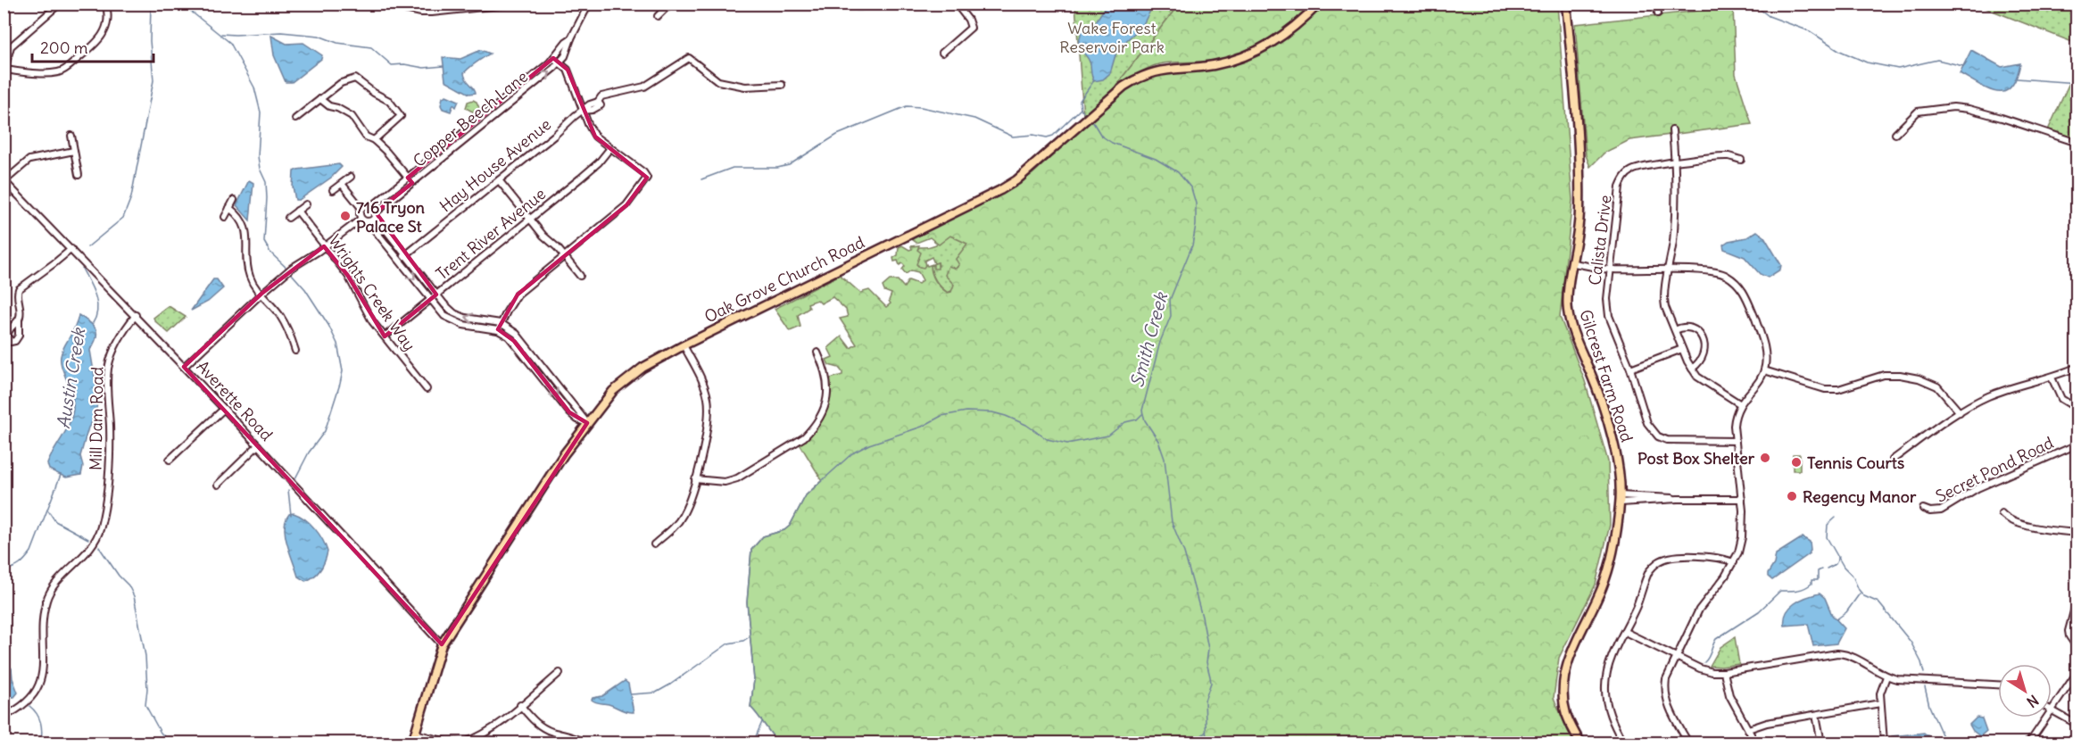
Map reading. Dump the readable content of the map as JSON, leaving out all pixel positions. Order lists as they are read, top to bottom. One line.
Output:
{"streets":{"main road":["Oak Grove Church Road","Gilcrest Farm Road"],"street":["Copper Beech Lane","Hay House Avenue","Trent River Avenue","Calista Drive","Wrights Creek Way","Averette Road","Mill Dam Road","Secret Pond Road"]},"crossings":[["Trent River Avenue","Wrights Creek Way"],["Oak Grove Church Road","Averette Road"],["Averette Road","Mill Dam Road"]],"water":["Smith Creek","Austin Creek"],"parks":["Wake Forest Reservoir Park"],"places":["716 Tryon Palace St","Post Box Shelter","Tennis Courts","Regency Manor"],"scale_bar":"200 m","north":"bottom right"}
